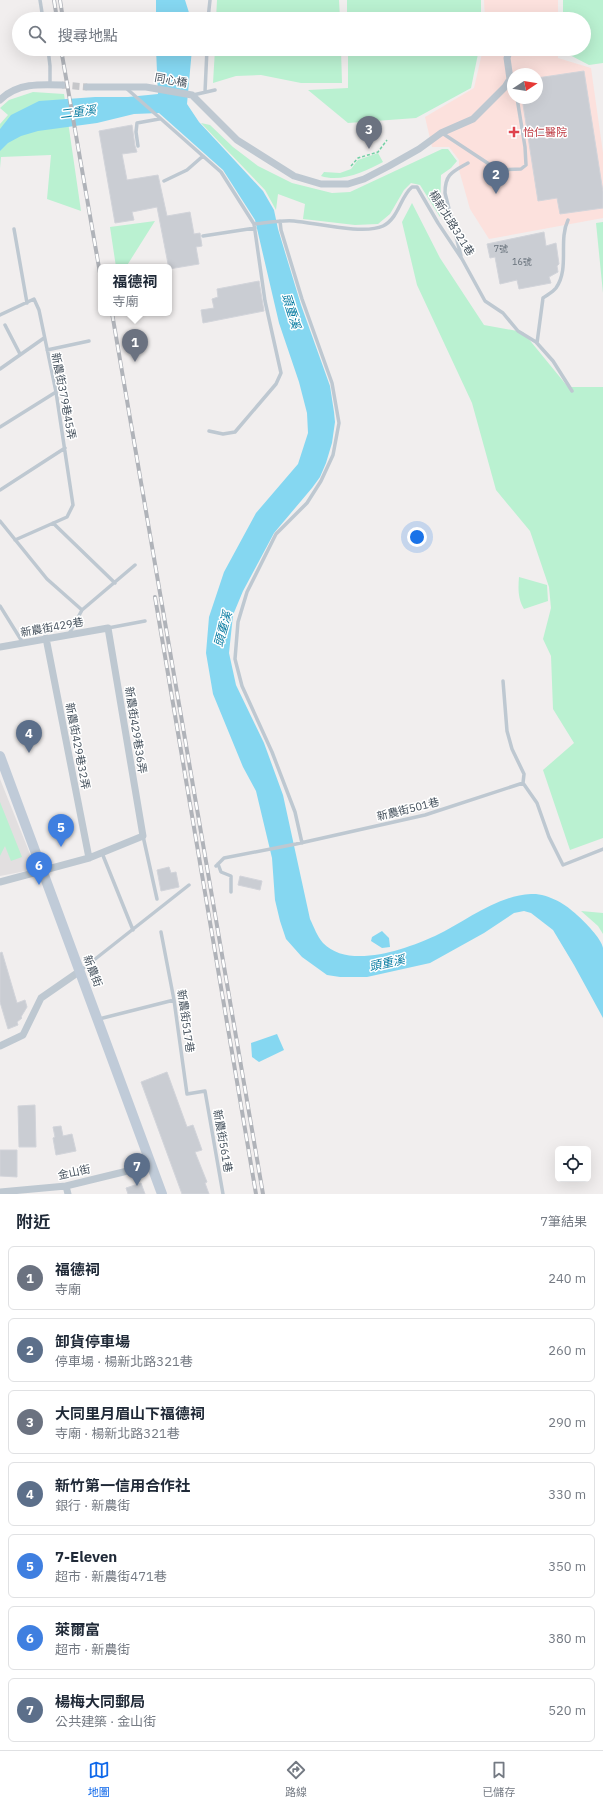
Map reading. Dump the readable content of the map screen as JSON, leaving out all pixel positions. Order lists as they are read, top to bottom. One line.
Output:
{"streets":{"street":["同心橋","新農街429巷","新農街429巷36弄","新農街429巷32弄","新農街","金山街"],"lane":["楊新北路321巷","新農街379巷45弄","新農街501巷","新農街517巷","新農街561巷"]},"crossings":[["新農街429巷","新農街429巷36弄"],["新農街429巷","新農街429巷32弄"],["新農街","金山街"],["新農街517巷","新農街561巷"]],"water":["二重溪","頭重溪"],"places":{"health":["怡仁醫院"]},"house_numbers":["7號","16號"],"north":"right","page":{"search":"搜尋地點","pins":["3","2","1","4","5","6","7"],"popup":["福德祠","寺廟"],"heading":["附近","7筆結果"],"list":[{"mark":"1","name":"福德祠","note":"寺廟","value":"240 m"},{"mark":"2","name":"卸貨停車場","note":"停車場 · 楊新北路321巷","value":"260 m"},{"mark":"3","name":"大同里月眉山下福德祠","note":"寺廟 · 楊新北路321巷","value":"290 m"},{"mark":"4","name":"新竹第一信用合作社","note":"銀行 · 新農街","value":"330 m"},{"mark":"5","name":"7-Eleven","note":"超市 · 新農街471巷","value":"350 m"},{"mark":"6","name":"萊爾富","note":"超市 · 新農街","value":"380 m"},{"mark":"7","name":"楊梅大同郵局","note":"公共建築 · 金山街","value":"520 m"}],"nav":["地圖","路線","已儲存"]}}
